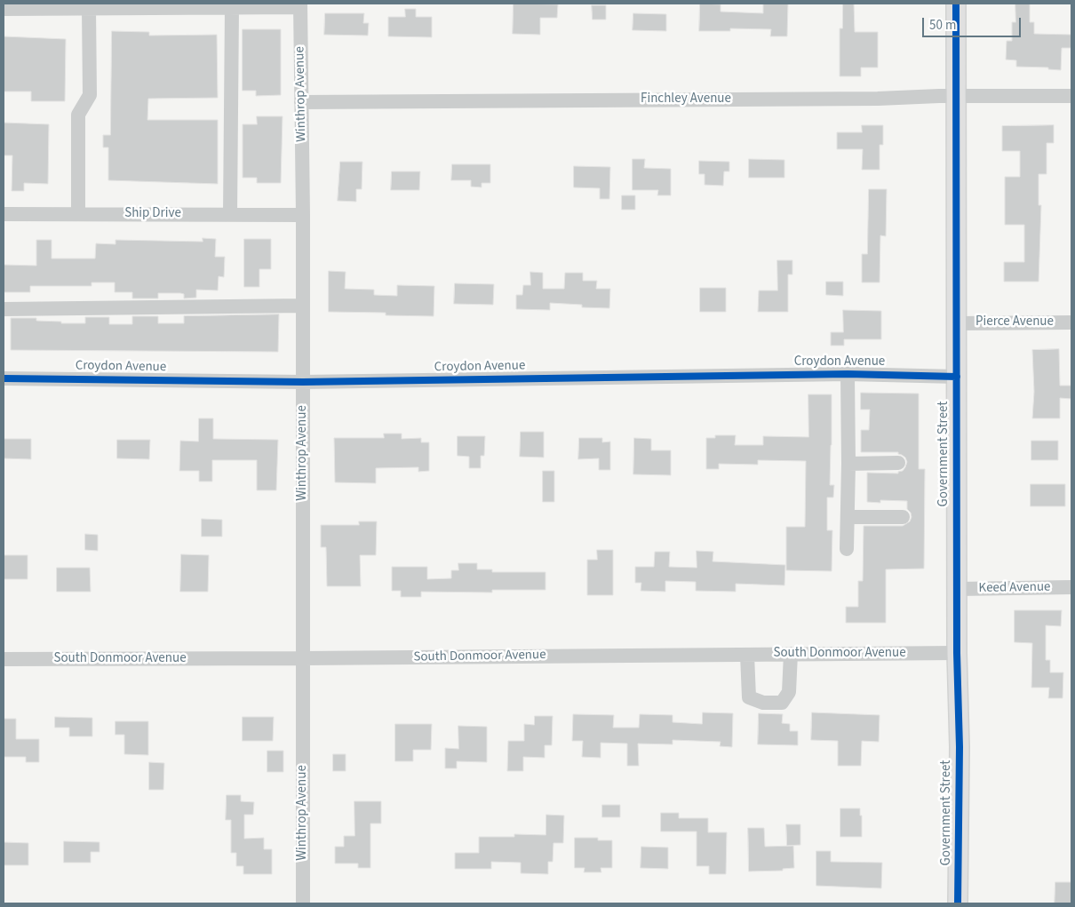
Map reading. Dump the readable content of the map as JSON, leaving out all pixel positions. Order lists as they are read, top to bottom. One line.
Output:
{"streets":{"main road":["Government Street"],"street":["Winthrop Avenue","Finchley Avenue","Ship Drive","Pierce Avenue","Croydon Avenue","Keed Avenue","South Donmoor Avenue"]},"crossings":[["Winthrop Avenue","Finchley Avenue"],["Winthrop Avenue","Ship Drive"],["Winthrop Avenue","Croydon Avenue"],["Winthrop Avenue","South Donmoor Avenue"],["Finchley Avenue","Government Street"],["Pierce Avenue","Government Street"],["Croydon Avenue","Government Street"],["Government Street","Keed Avenue"],["Government Street","South Donmoor Avenue"]],"scale_bar":"50 m"}
